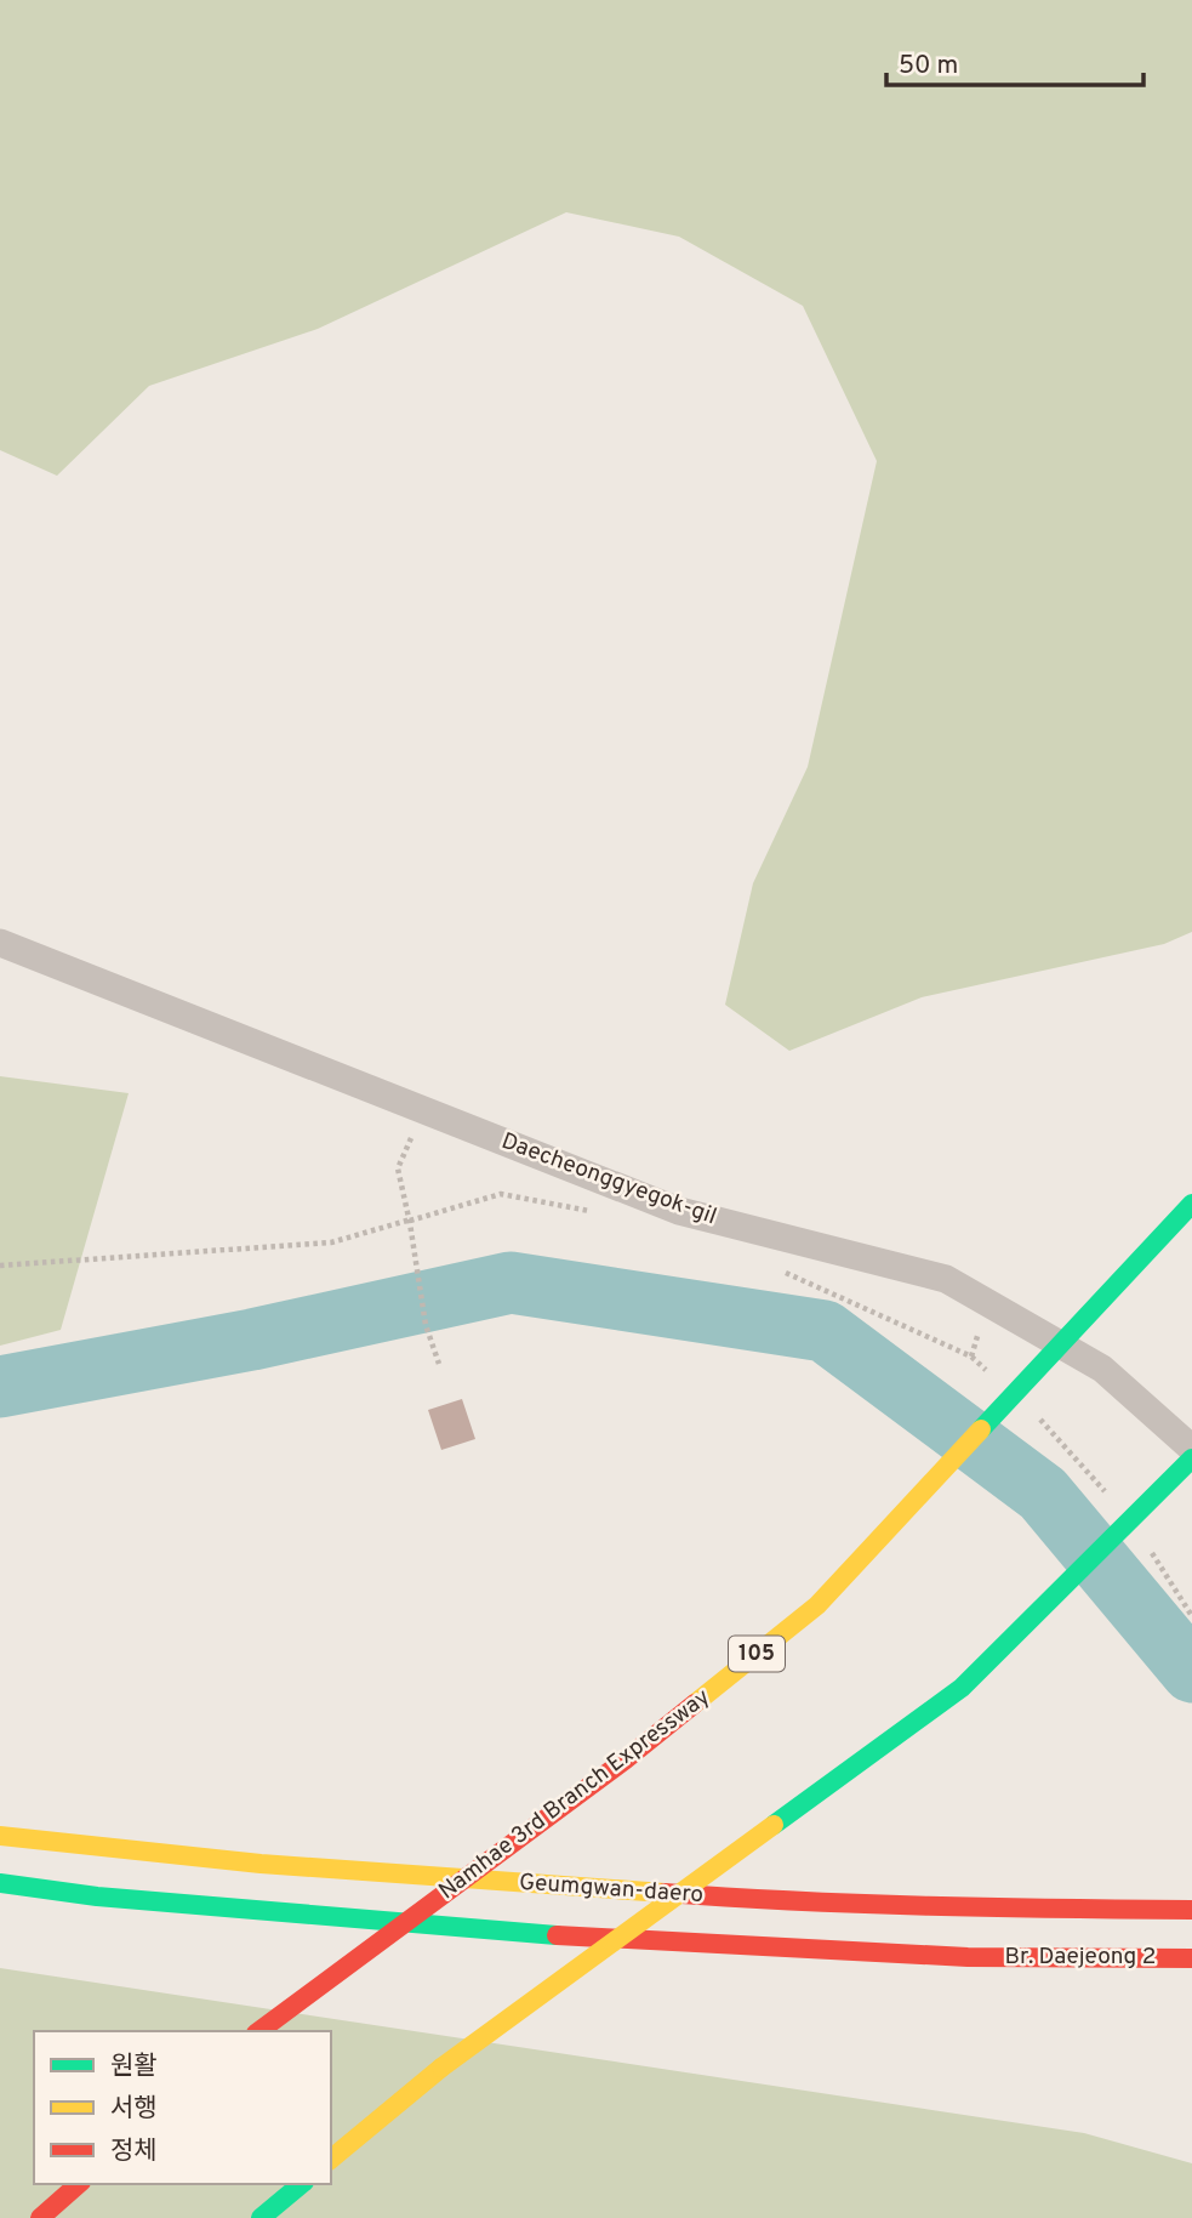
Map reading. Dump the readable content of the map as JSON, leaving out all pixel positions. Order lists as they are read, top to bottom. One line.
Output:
{"streets":{"main road":["105","Namhae 3rd Branch Expressway","Geumgwan-daero","Br. Daejeong 2"],"street":["Daecheonggyegok-gil"]},"crossings":[["Geumgwan-daero","Br. Daejeong 2"]],"legend":["원활","서행","정체"],"scale_bar":"50 m"}
